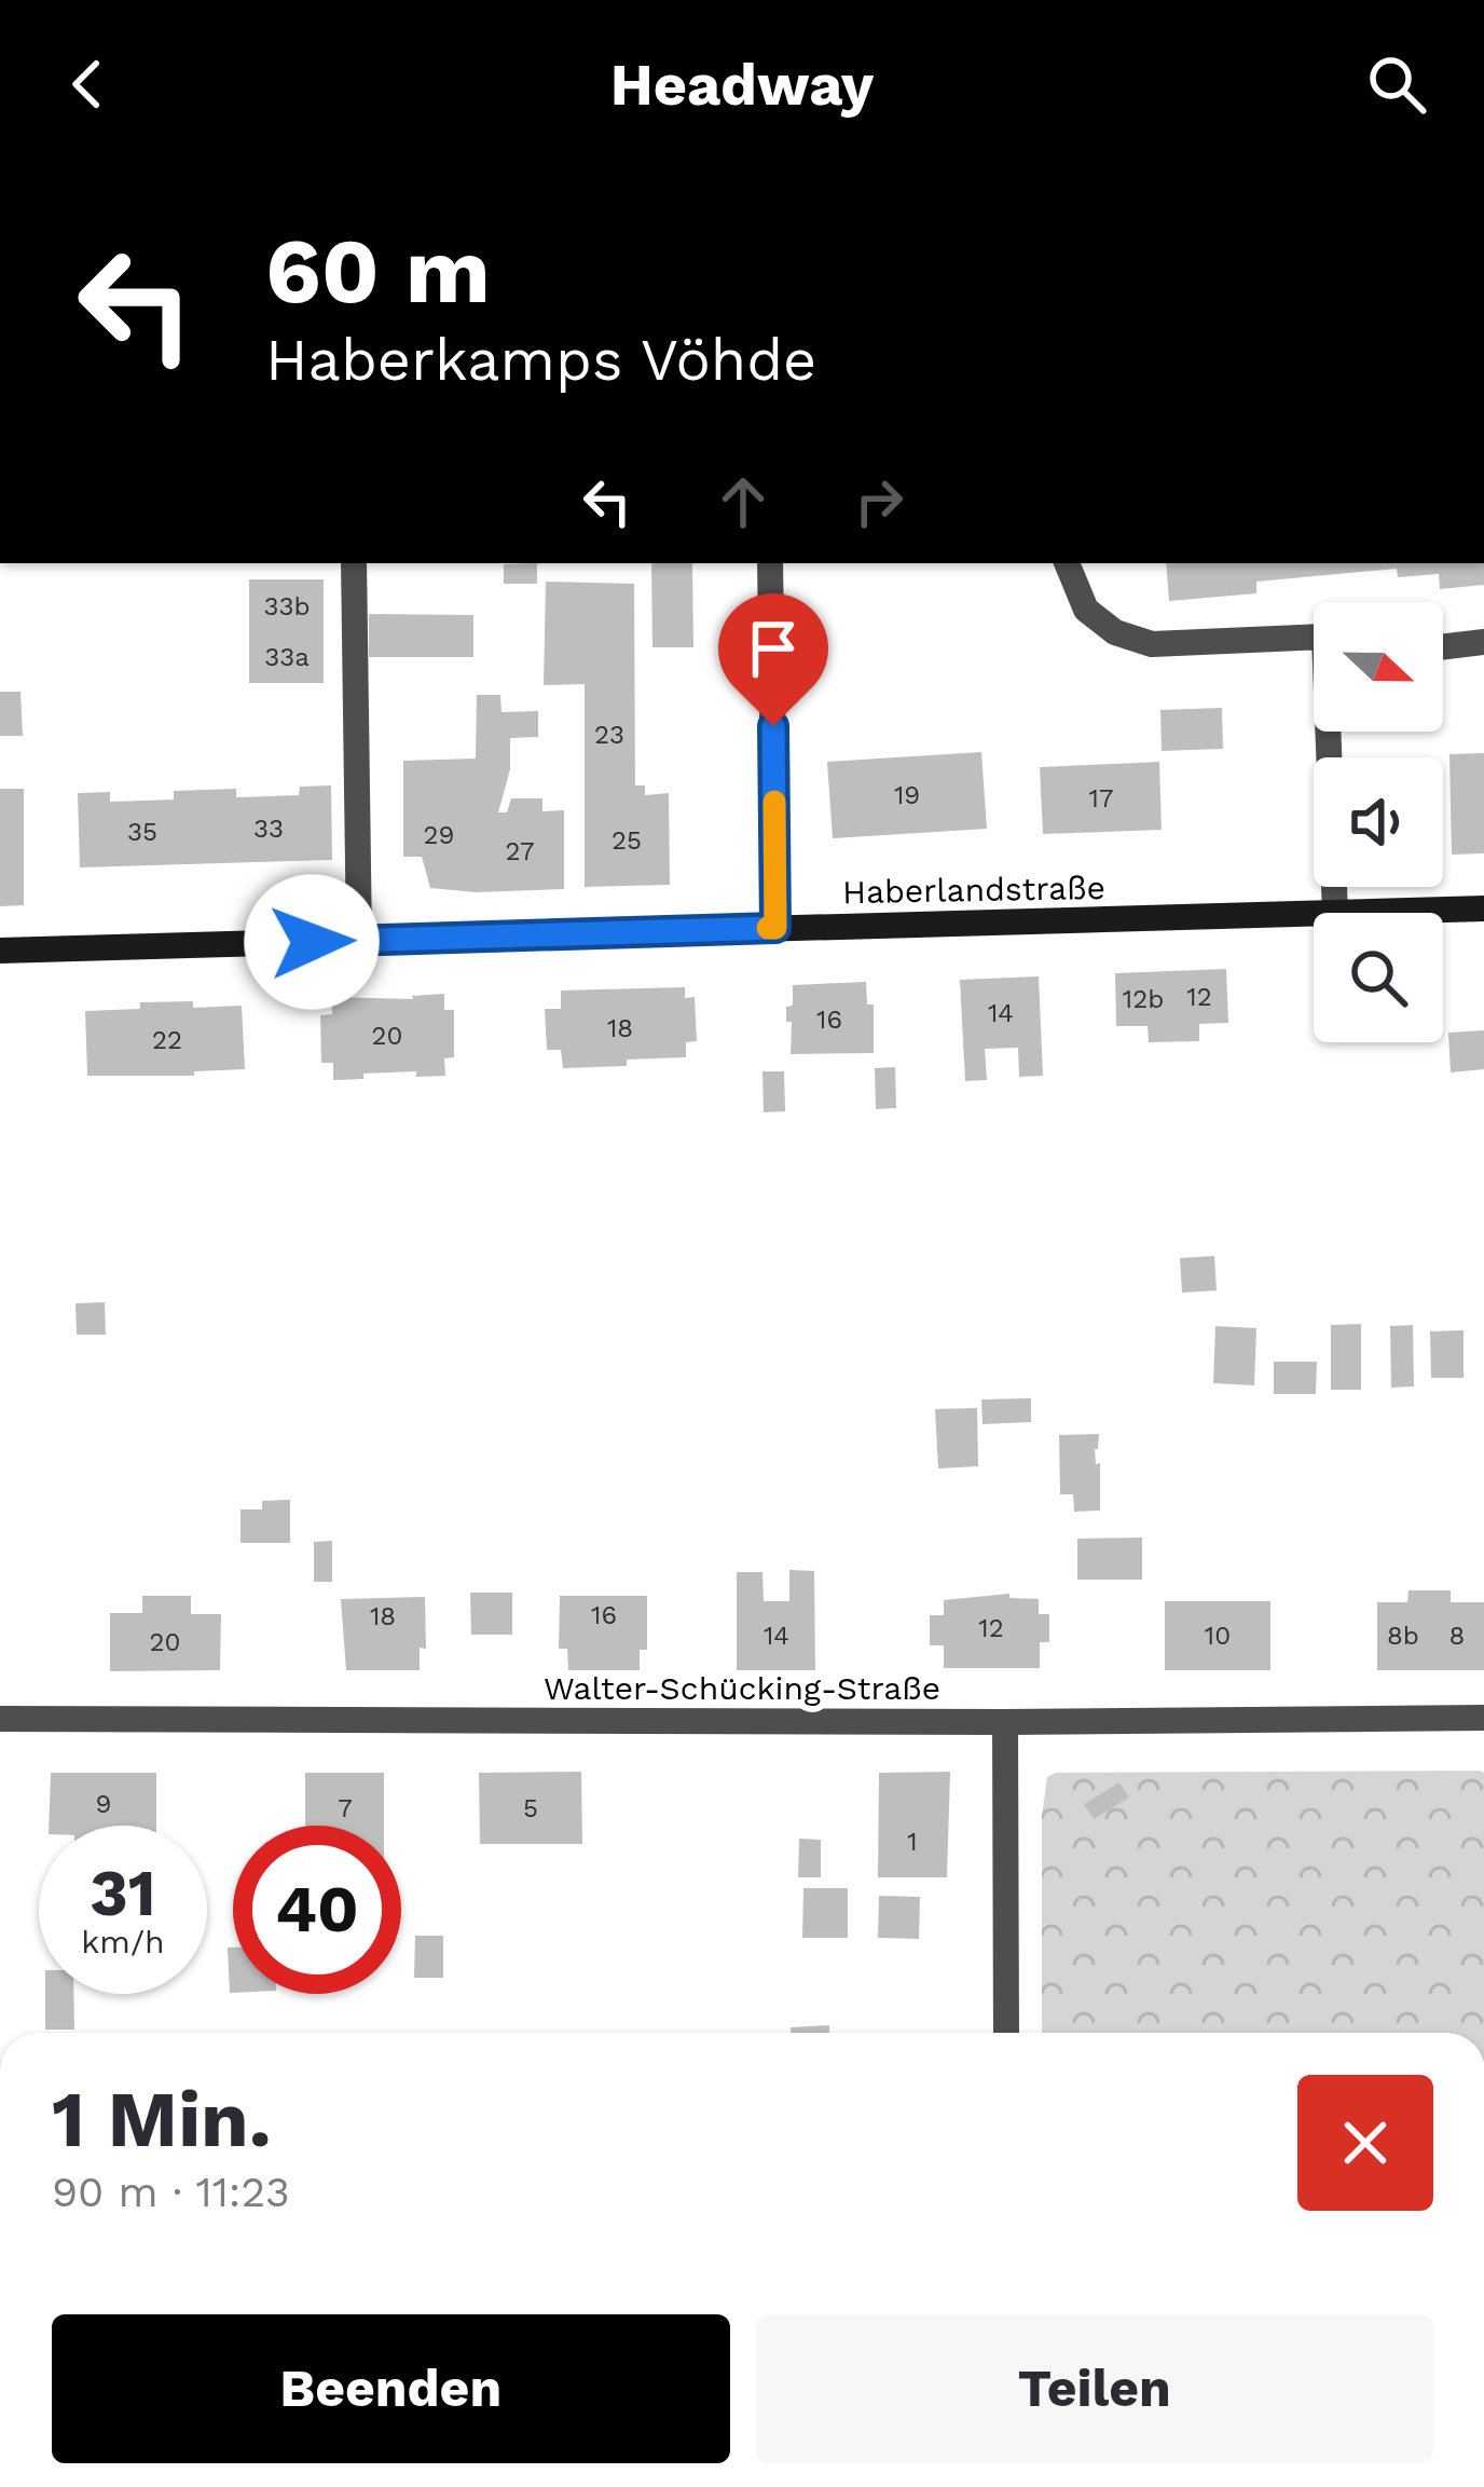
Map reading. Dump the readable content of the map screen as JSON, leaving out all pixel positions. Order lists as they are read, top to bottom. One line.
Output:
{"streets":{"street":["Haberlandstraße","Walter-Schücking-Straße"]},"house_numbers":["33b","33a","23","19","17","33","35","29","25","27","12","12b","14","16","18","20","22","16","18","12","14","10","8b","8","20","9","7","5","1"],"north":"right","page":{"header":"Headway","turn":["60 m","Haberkamps Vöhde"],"speed":"31 km/h","limit":"40","heading":["1 Min.","90 m · 11:23"],"buttons":["Beenden","Teilen"]}}
